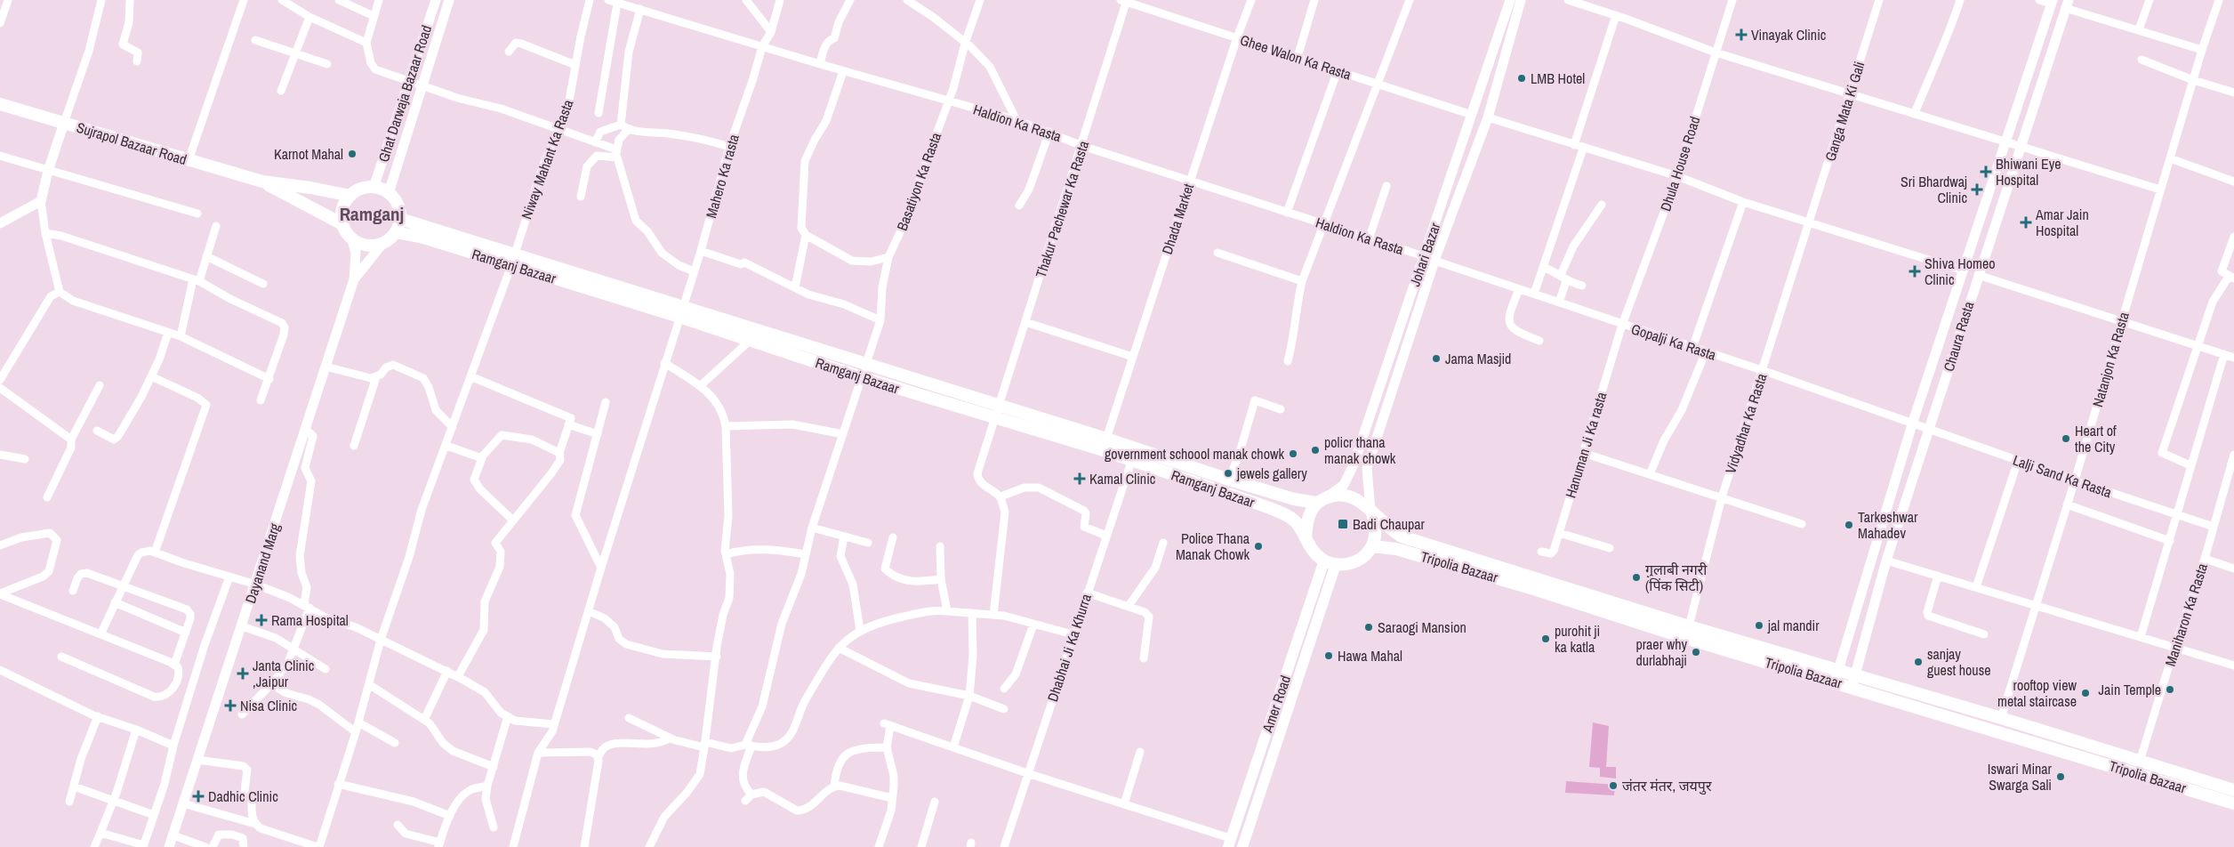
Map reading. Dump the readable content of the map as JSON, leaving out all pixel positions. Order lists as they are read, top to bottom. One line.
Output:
{"streets":{"main road":["Sujrapol Bazaar Road","Ramganj Bazaar","Tripolia Bazaar","Amer Road"],"street":["Ghee Walon Ka Rasta","Ghat Darwaja Bazaar Road","Ganga Mata Ki Gali","Haldion Ka Rasta","Niway Mahant Ka Rasta","Dhula House Road","Mahero Ka rasta","Basatiyon Ka Rasta","Thakur Pachewar Ka Rasta","Dhada Market","Johari Bazar","Chaura Rasta","Gopalji Ka Rasta","Natanjon Ka Rasta","Vidyadhar Ka Rasta","Hanuman Ji Ka rasta","Lalji Sand Ka Rasta","Dayanand Marg","Maniharon Ka Rasta","Dhabhai Ji Ka Khurra"]},"crossings":[["Ghee Walon Ka Rasta","Thakur Pachewar Ka Rasta"],["Ghee Walon Ka Rasta","Dhada Market"],["Ghee Walon Ka Rasta","Johari Bazar"],["Ghat Darwaja Bazaar Road","Sujrapol Bazaar Road"],["Ghat Darwaja Bazaar Road","Ramganj Bazaar"],["Ganga Mata Ki Gali","Vidyadhar Ka Rasta"],["Haldion Ka Rasta","Mahero Ka rasta"],["Haldion Ka Rasta","Basatiyon Ka Rasta"],["Haldion Ka Rasta","Thakur Pachewar Ka Rasta"],["Haldion Ka Rasta","Dhada Market"],["Haldion Ka Rasta","Johari Bazar"],["Sujrapol Bazaar Road","Ramganj Bazaar"],["Niway Mahant Ka Rasta","Ramganj Bazaar"],["Dhula House Road","Gopalji Ka Rasta"],["Dhula House Road","Hanuman Ji Ka rasta"],["Mahero Ka rasta","Ramganj Bazaar"],["Basatiyon Ka Rasta","Ramganj Bazaar"],["Thakur Pachewar Ka Rasta","Ramganj Bazaar"],["Dhada Market","Ramganj Bazaar"],["Johari Bazar","Ramganj Bazaar"],["Johari Bazar","Gopalji Ka Rasta"],["Johari Bazar","Tripolia Bazaar"],["Johari Bazar","Amer Road"],["Ramganj Bazaar","Tripolia Bazaar"],["Ramganj Bazaar","Dhabhai Ji Ka Khurra"],["Ramganj Bazaar","Amer Road"],["Chaura Rasta","Gopalji Ka Rasta"],["Chaura Rasta","Lalji Sand Ka Rasta"],["Chaura Rasta","Tripolia Bazaar"],["Gopalji Ka Rasta","Vidyadhar Ka Rasta"],["Gopalji Ka Rasta","Hanuman Ji Ka rasta"],["Gopalji Ka Rasta","Lalji Sand Ka Rasta"],["Natanjon Ka Rasta","Lalji Sand Ka Rasta"],["Natanjon Ka Rasta","Tripolia Bazaar"],["Vidyadhar Ka Rasta","Tripolia Bazaar"],["Lalji Sand Ka Rasta","Maniharon Ka Rasta"],["Tripolia Bazaar","Maniharon Ka Rasta"],["Tripolia Bazaar","Amer Road"]],"districts":["Ramganj"],"places":{"health":["Vinayak Clinic","Bhiwani Eye Hospital","Sri Bhardwaj Clinic","Amar Jain Hospital","Shiva Homeo Clinic","Kamal Clinic","Rama Hospital","Janta Clinic ,Jaipur","Nisa Clinic","Dadhic Clinic"],"other":["LMB Hotel","Karnot Mahal","Jama Masjid","Heart of the City","policr thana manak chowk","government schoool manak chowk","jewels gallery","Tarkeshwar Mahadev","Police Thana Manak Chowk","गुलाबी नगरी (पिंक सिटी)","jal mandir","Saraogi Mansion","purohit ji ka katla","praer why durlabhaji","Hawa Mahal","sanjay guest house","Jain Temple","rooftop view metal staircase","Iswari Minar Swarga Sali","जंतर मंतर, जयपुर"],"transit":["Badi Chaupar"]}}
